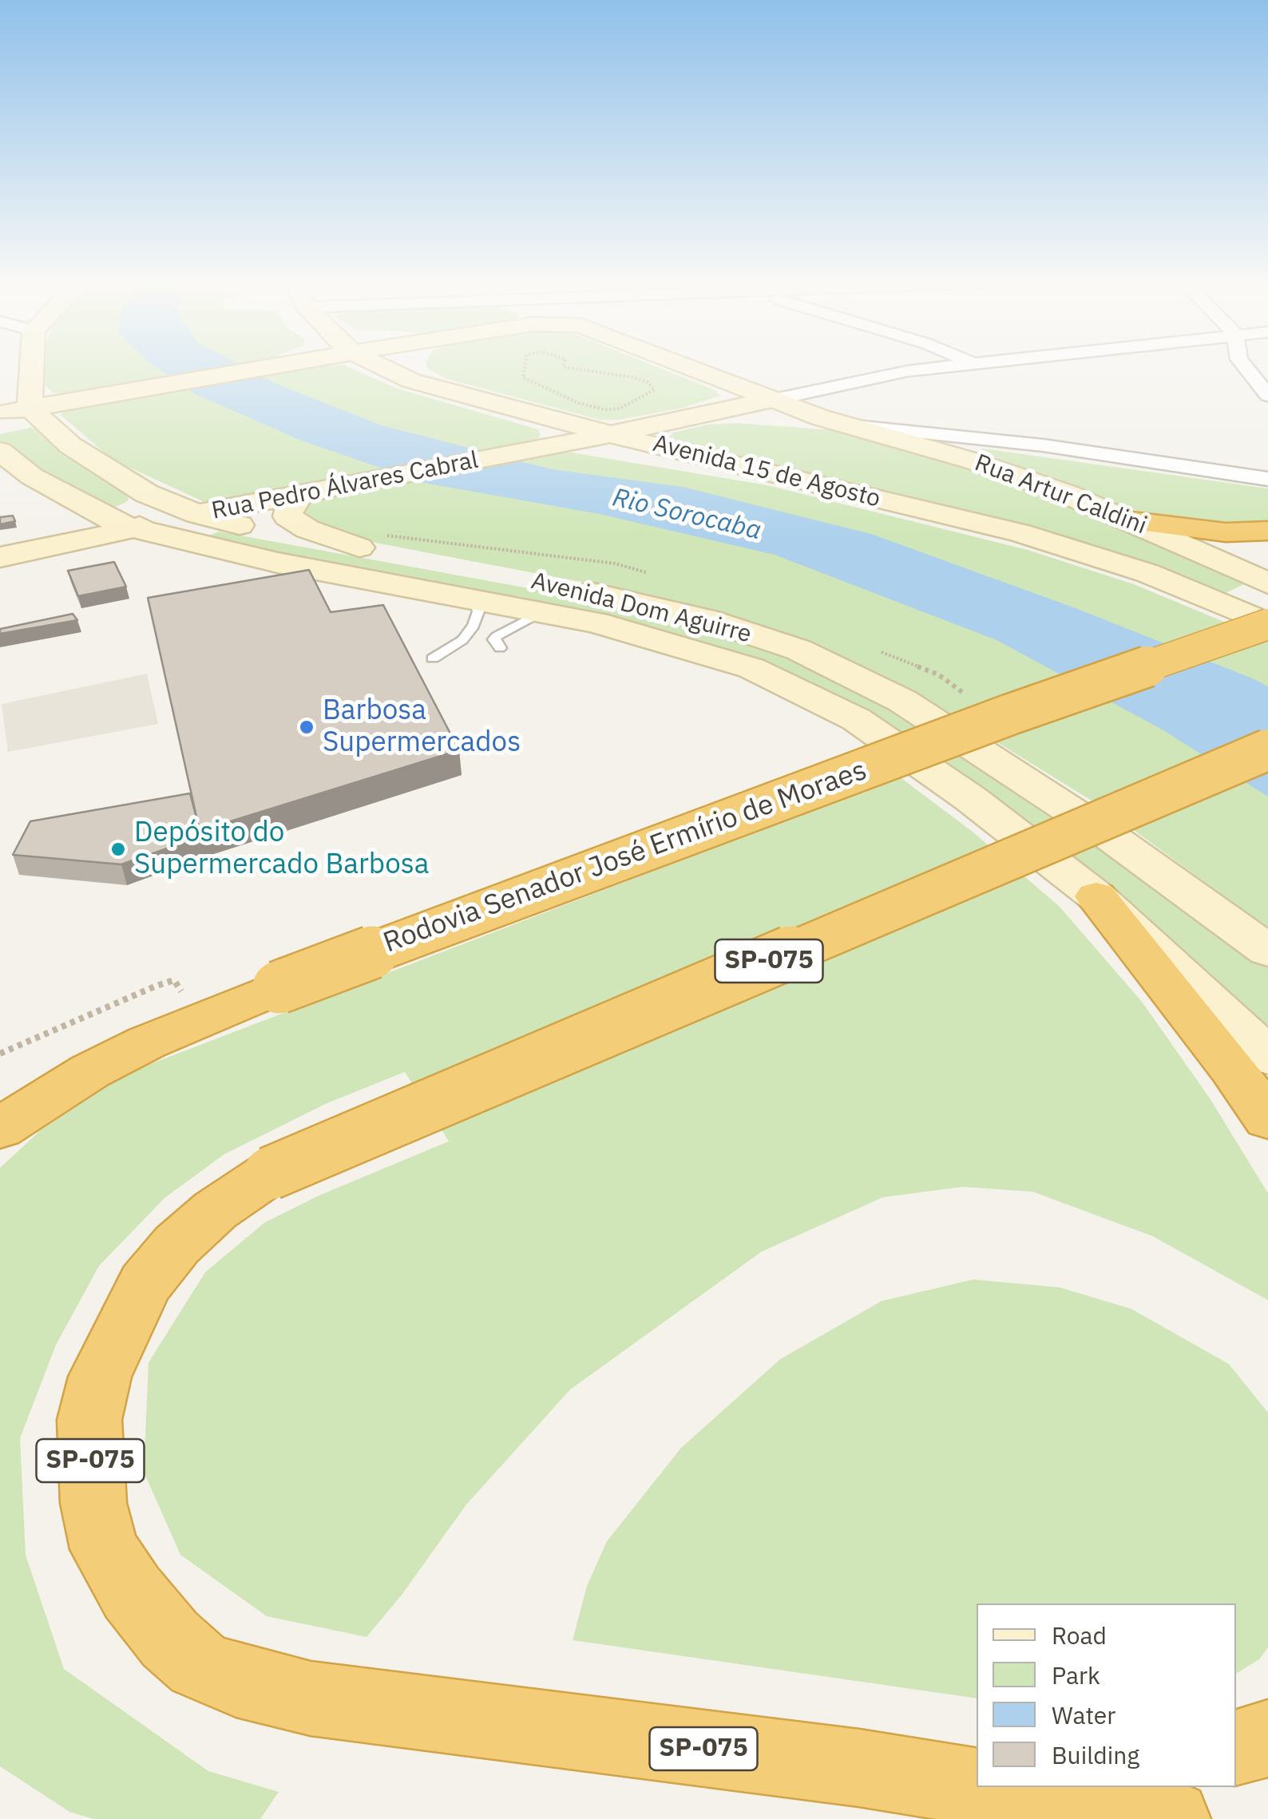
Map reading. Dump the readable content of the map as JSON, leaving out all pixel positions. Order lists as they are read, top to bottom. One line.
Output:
{"streets":{"highway":["Rodovia Senador José Ermírio de Moraes","SP-075"],"main road":["Avenida 15 de Agosto","Rua Pedro Álvares Cabral","Rua Artur Caldini","Avenida Dom Aguirre"]},"crossings":[["Avenida 15 de Agosto","Rodovia Senador José Ermírio de Moraes"],["Rua Pedro Álvares Cabral","Avenida Dom Aguirre"]],"water":["Rio Sorocaba"],"places":["Barbosa Supermercados","Depósito do Supermercado Barbosa"],"legend":["Road","Park","Water","Building"]}
